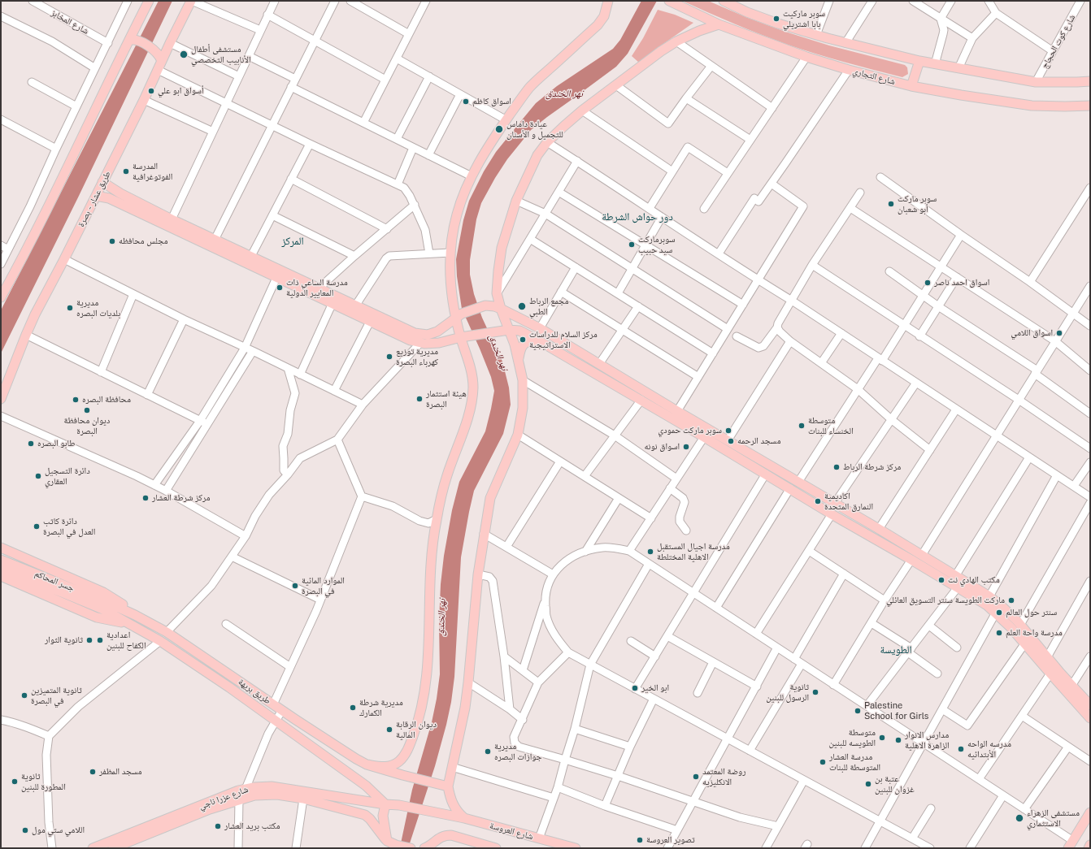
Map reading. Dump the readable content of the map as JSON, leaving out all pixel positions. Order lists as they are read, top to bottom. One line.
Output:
{"streets":{"main road":["شارع التجاري","طريق عشار - بصرة","جسر المحاكم","طريق بريهة","شارع عزرا ناجي","شارع العروسة"],"street":["شارع المخابز","شارع كوت الحجاج"]},"crossings":[["جسر المحاكم","طريق بريهة"],["طريق بريهة","شارع عزرا ناجي"],["شارع عزرا ناجي","شارع العروسة"]],"districts":["دور حواش الشرطة","المركز","الطويسة"],"water":["نهر الخندق"],"places":["سوبر ماركيت بابا اشتريلي","مستشفى أطفال الأنابيب التخصصي","أسواق ابو علي","اسواق كاظم","عيادة داماس للتجميل و الأسنان","المدرسة الفوتوغرافية","سوبر ماركت أبو شعبان","مجلس محافظه","سوبرماركت سيد حبيب","اسواق احمد ناصر","مدرسة الساعي ذات المعايير الدولية","مجمع الرباط الطبي","مديرية بلديات البصره","اسواق اللامي","مركز السلام للدراسات الاستراتيجية","مديرية توزيع كهرباء البصرة","هيئة استثمار البصرة","محافظة البصره","ديوان محافظة البصرة","متوسطة الخنساء للبنات","سوبر ماركت حمودي","مسجد الرحمه","طابو البصره","اسواق نونه","مركز شرطة الرباط","دائرة التسجيل العقاري","مركز شرطة العشار","اكاديمية النمارق المتحدة","دائرة كاتب العدل في البصرة","مدرسة اجيال المستقبل الاهلية المختلطة","مكتب الهادي نت","الموارد المائية في البصرة","ماركت الطويسة سنتر التسويق العائلي","سنتر حول العالم","مدرسة واحة العلم","ثانوية الثوار","اعدادية الكفاح للبنين","ابو الخير","ثانوية الرسول للبنين","ثانوية المتميزين في البصرة","مديرية شرطة الكمارك","Palestine School for Girls","ديوان الرقابة المالية","متوسطة الطويسه للبنين","مدارس الانوار الزاهرة الاهلية","مدرسه الواحه الأبتدائيه","مديرية جوازات البصره","مدرسة العشار المتوسطة للبنات","مسجد المظفر","روضة المعتمد الانكليزيه","ثانوية المطورة للبنين","عتبة بن غزوان للبنين","مستشفى الزهراء الاستثماري","مكتب بريد العشار","اللامي ستي مول","تصوير العروسة"]}
